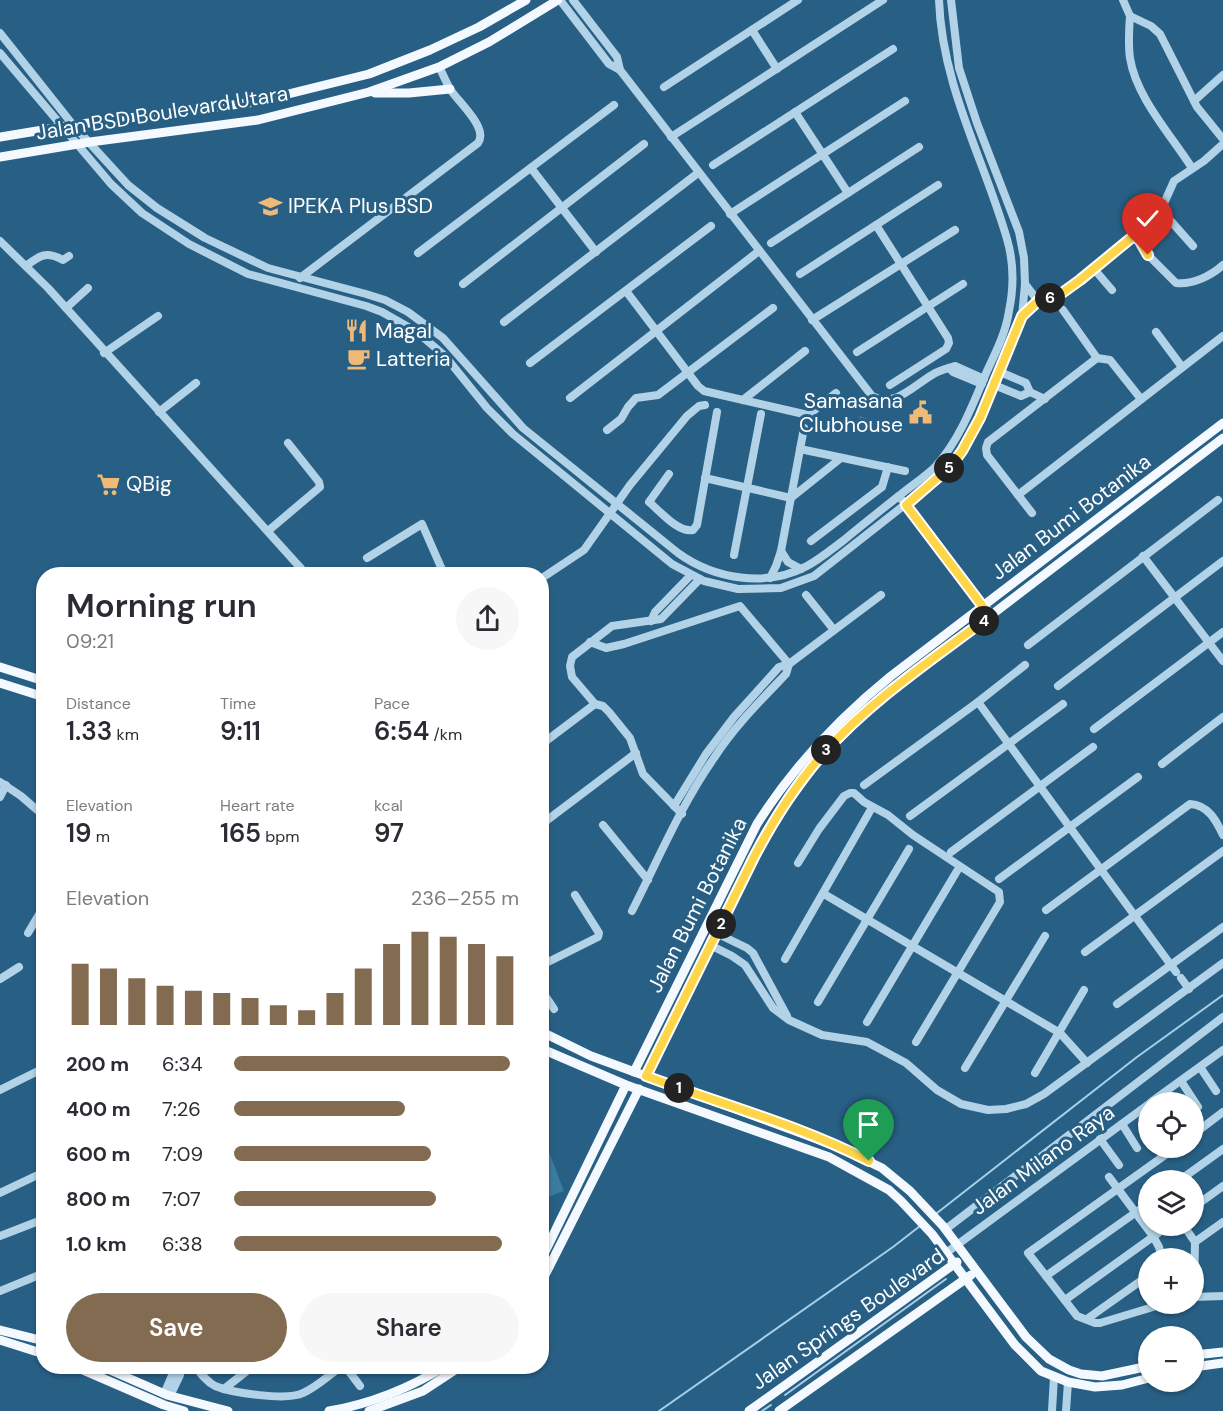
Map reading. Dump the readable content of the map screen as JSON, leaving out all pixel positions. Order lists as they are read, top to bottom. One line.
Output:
{"streets":{"main road":["Jalan BSD Boulevard Utara","Jalan Bumi Botanika","Jalan Springs Boulevard"],"street":["Jalan Milano Raya"]},"places":{"school or university":["IPEKA Plus BSD"],"restaurant":["Magal"],"cafe":["Latteria"],"public building":["Samasana Clubhouse"],"supermarket":["QBig"]},"page":{"pins":["6","5","4","3","2","1"],"heading":["Morning run","09:21"],"stats":[["Distance","1.33 km"],["Time","9:11"],["Pace","6:54 /km"],["Elevation","19 m"],["Heart rate","165 bpm"],["kcal","97"]],"chart":["Elevation","236–255 m"],"list":[{"name":"200 m","note":"6:34"},{"name":"400 m","note":"7:26"},{"name":"600 m","note":"7:09"},{"name":"800 m","note":"7:07"},{"name":"1.0 km","note":"6:38"}],"map_buttons":["+","−"],"buttons":["Save","Share"]}}
